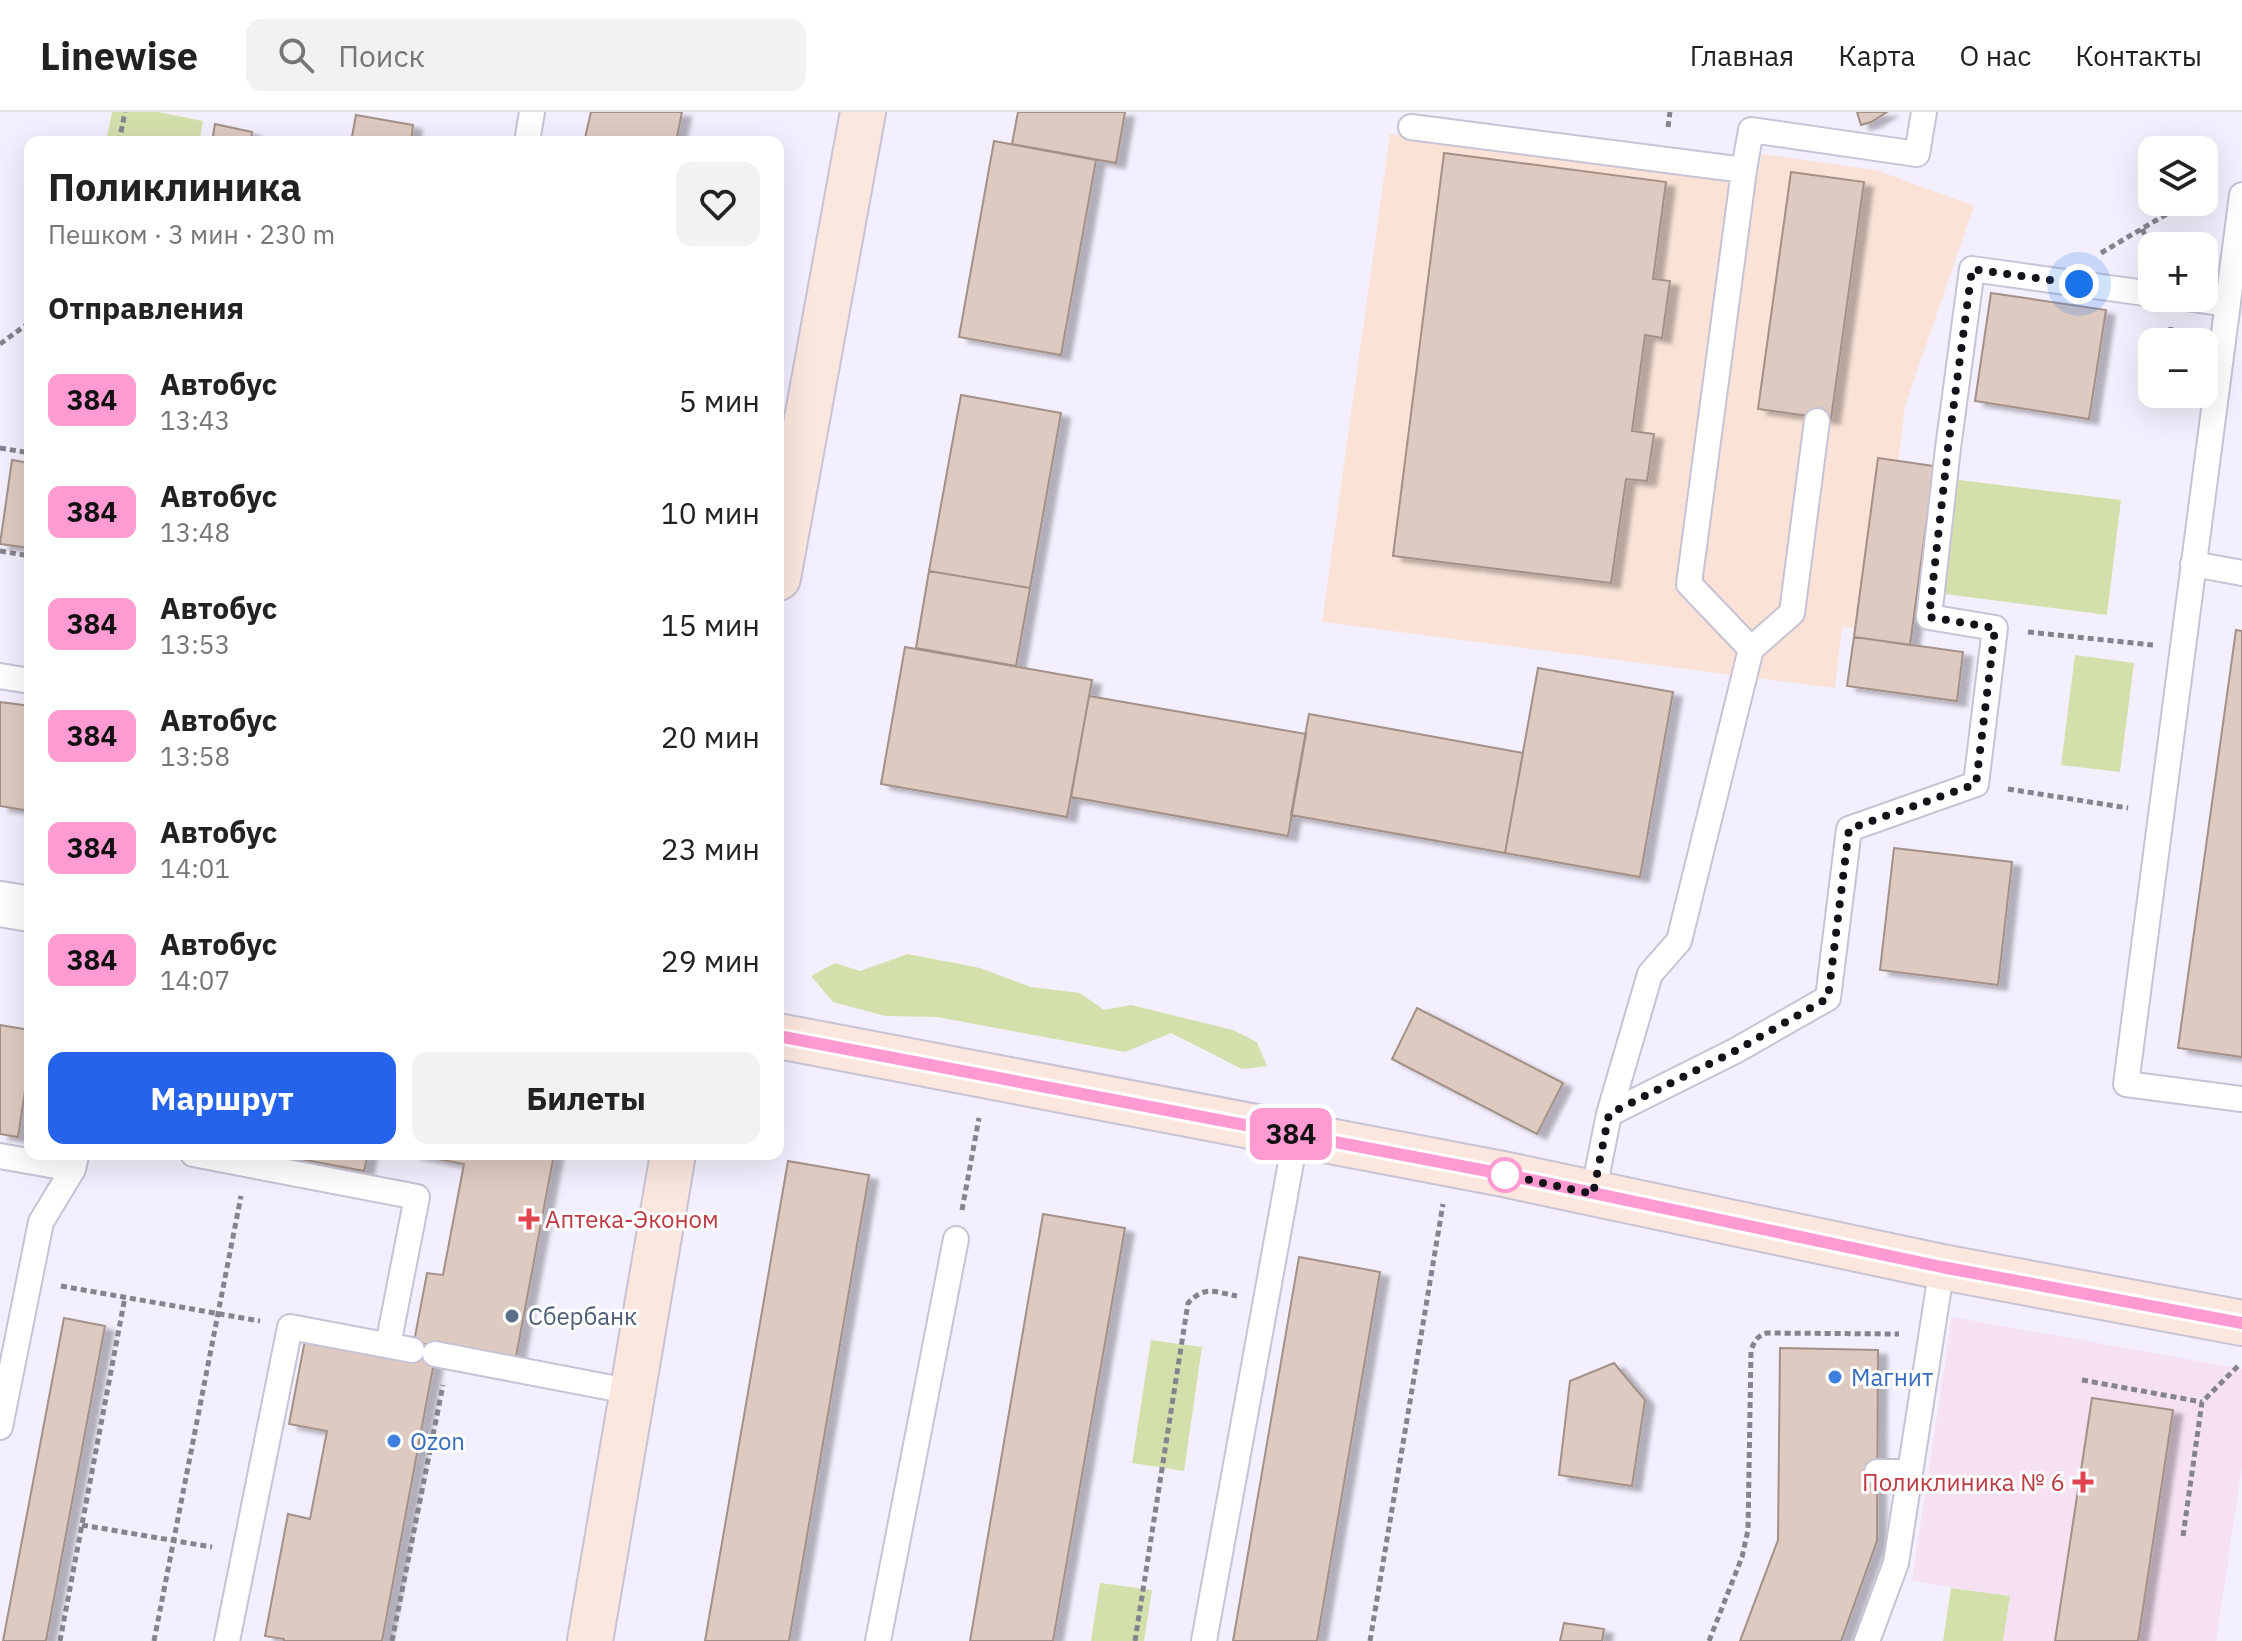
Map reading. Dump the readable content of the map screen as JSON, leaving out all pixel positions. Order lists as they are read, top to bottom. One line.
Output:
{"places":{"health":["Аптека-Эконом","Поликлиника № 6"],"other":["Сбербанк","Магнит","Ozon"]},"lines":["bus line 384"],"page":{"header":"Linewise","search":"Поиск","nav":["Главная","Карта","О нас","Контакты"],"on_map":"384","map_buttons":["+","−"],"heading":[["Поликлиника","Пешком · 3 мин · 230 m"],"Отправления"],"list":[{"mark":"384","name":"Автобус","note":"13:43","value":"5 мин"},{"mark":"384","name":"Автобус","note":"13:48","value":"10 мин"},{"mark":"384","name":"Автобус","note":"13:53","value":"15 мин"},{"mark":"384","name":"Автобус","note":"13:58","value":"20 мин"},{"mark":"384","name":"Автобус","note":"14:01","value":"23 мин"},{"mark":"384","name":"Автобус","note":"14:07","value":"29 мин"}],"buttons":["Маршрут","Билеты"]}}
